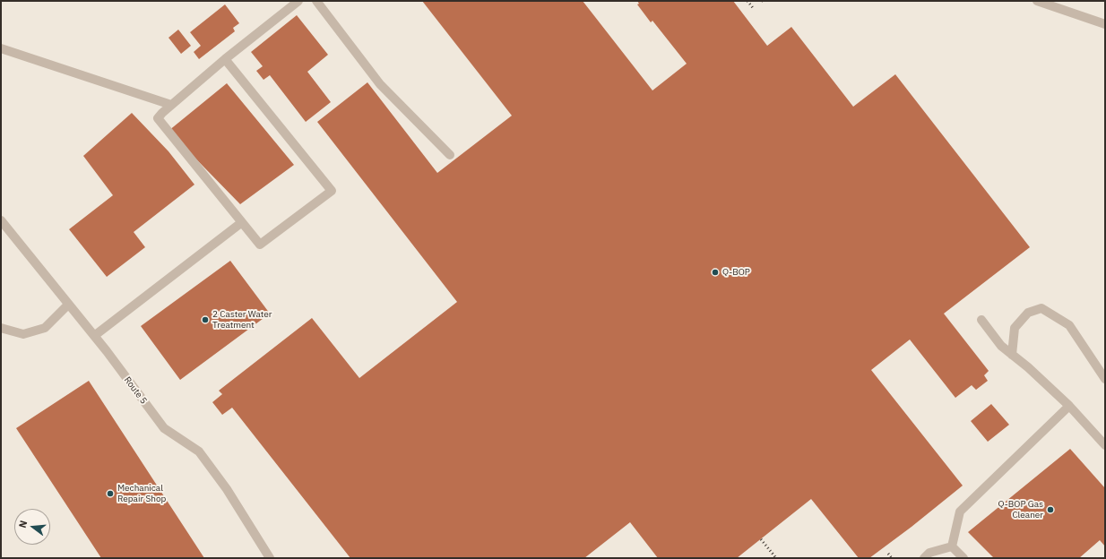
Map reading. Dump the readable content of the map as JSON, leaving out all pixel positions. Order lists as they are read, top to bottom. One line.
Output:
{"streets":{"street":["Route 5"]},"places":["Q-BOP","2 Caster Water Treatment","Mechanical Repair Shop","Q-BOP Gas Cleaner"],"north":"left"}
